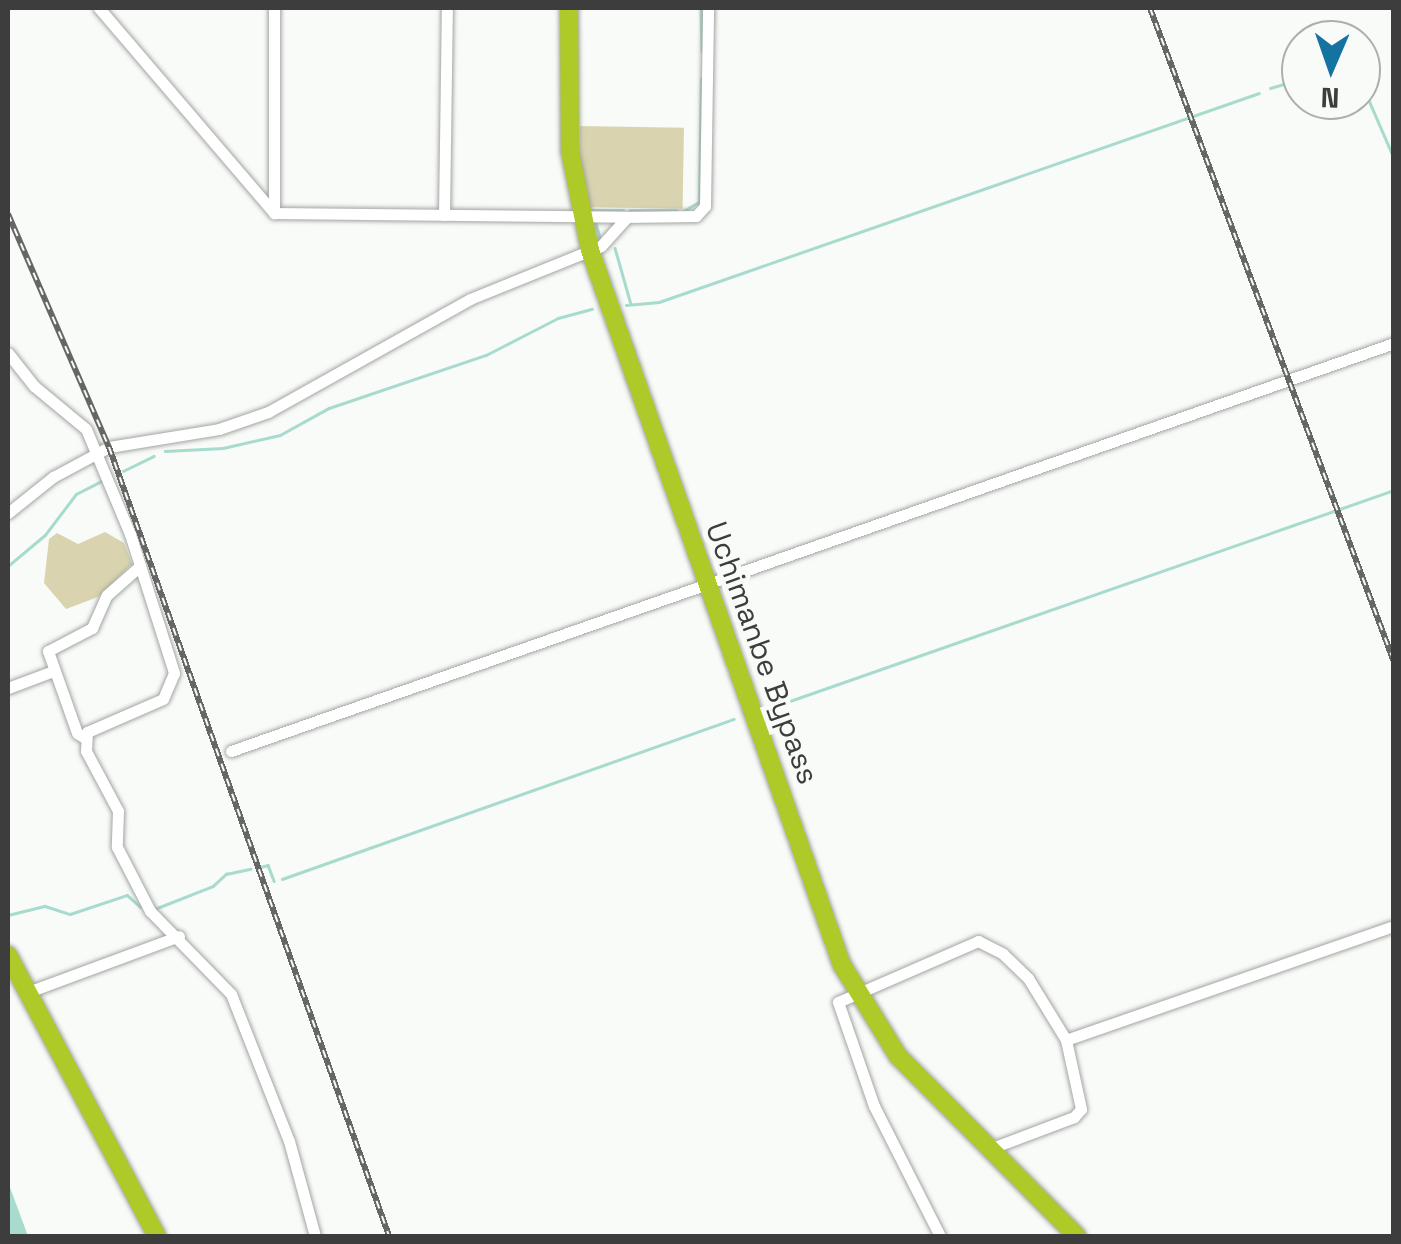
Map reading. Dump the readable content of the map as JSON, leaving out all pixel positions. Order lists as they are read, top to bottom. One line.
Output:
{"streets":{"highway":["Uchimanbe Bypass"]},"north":"bottom"}
